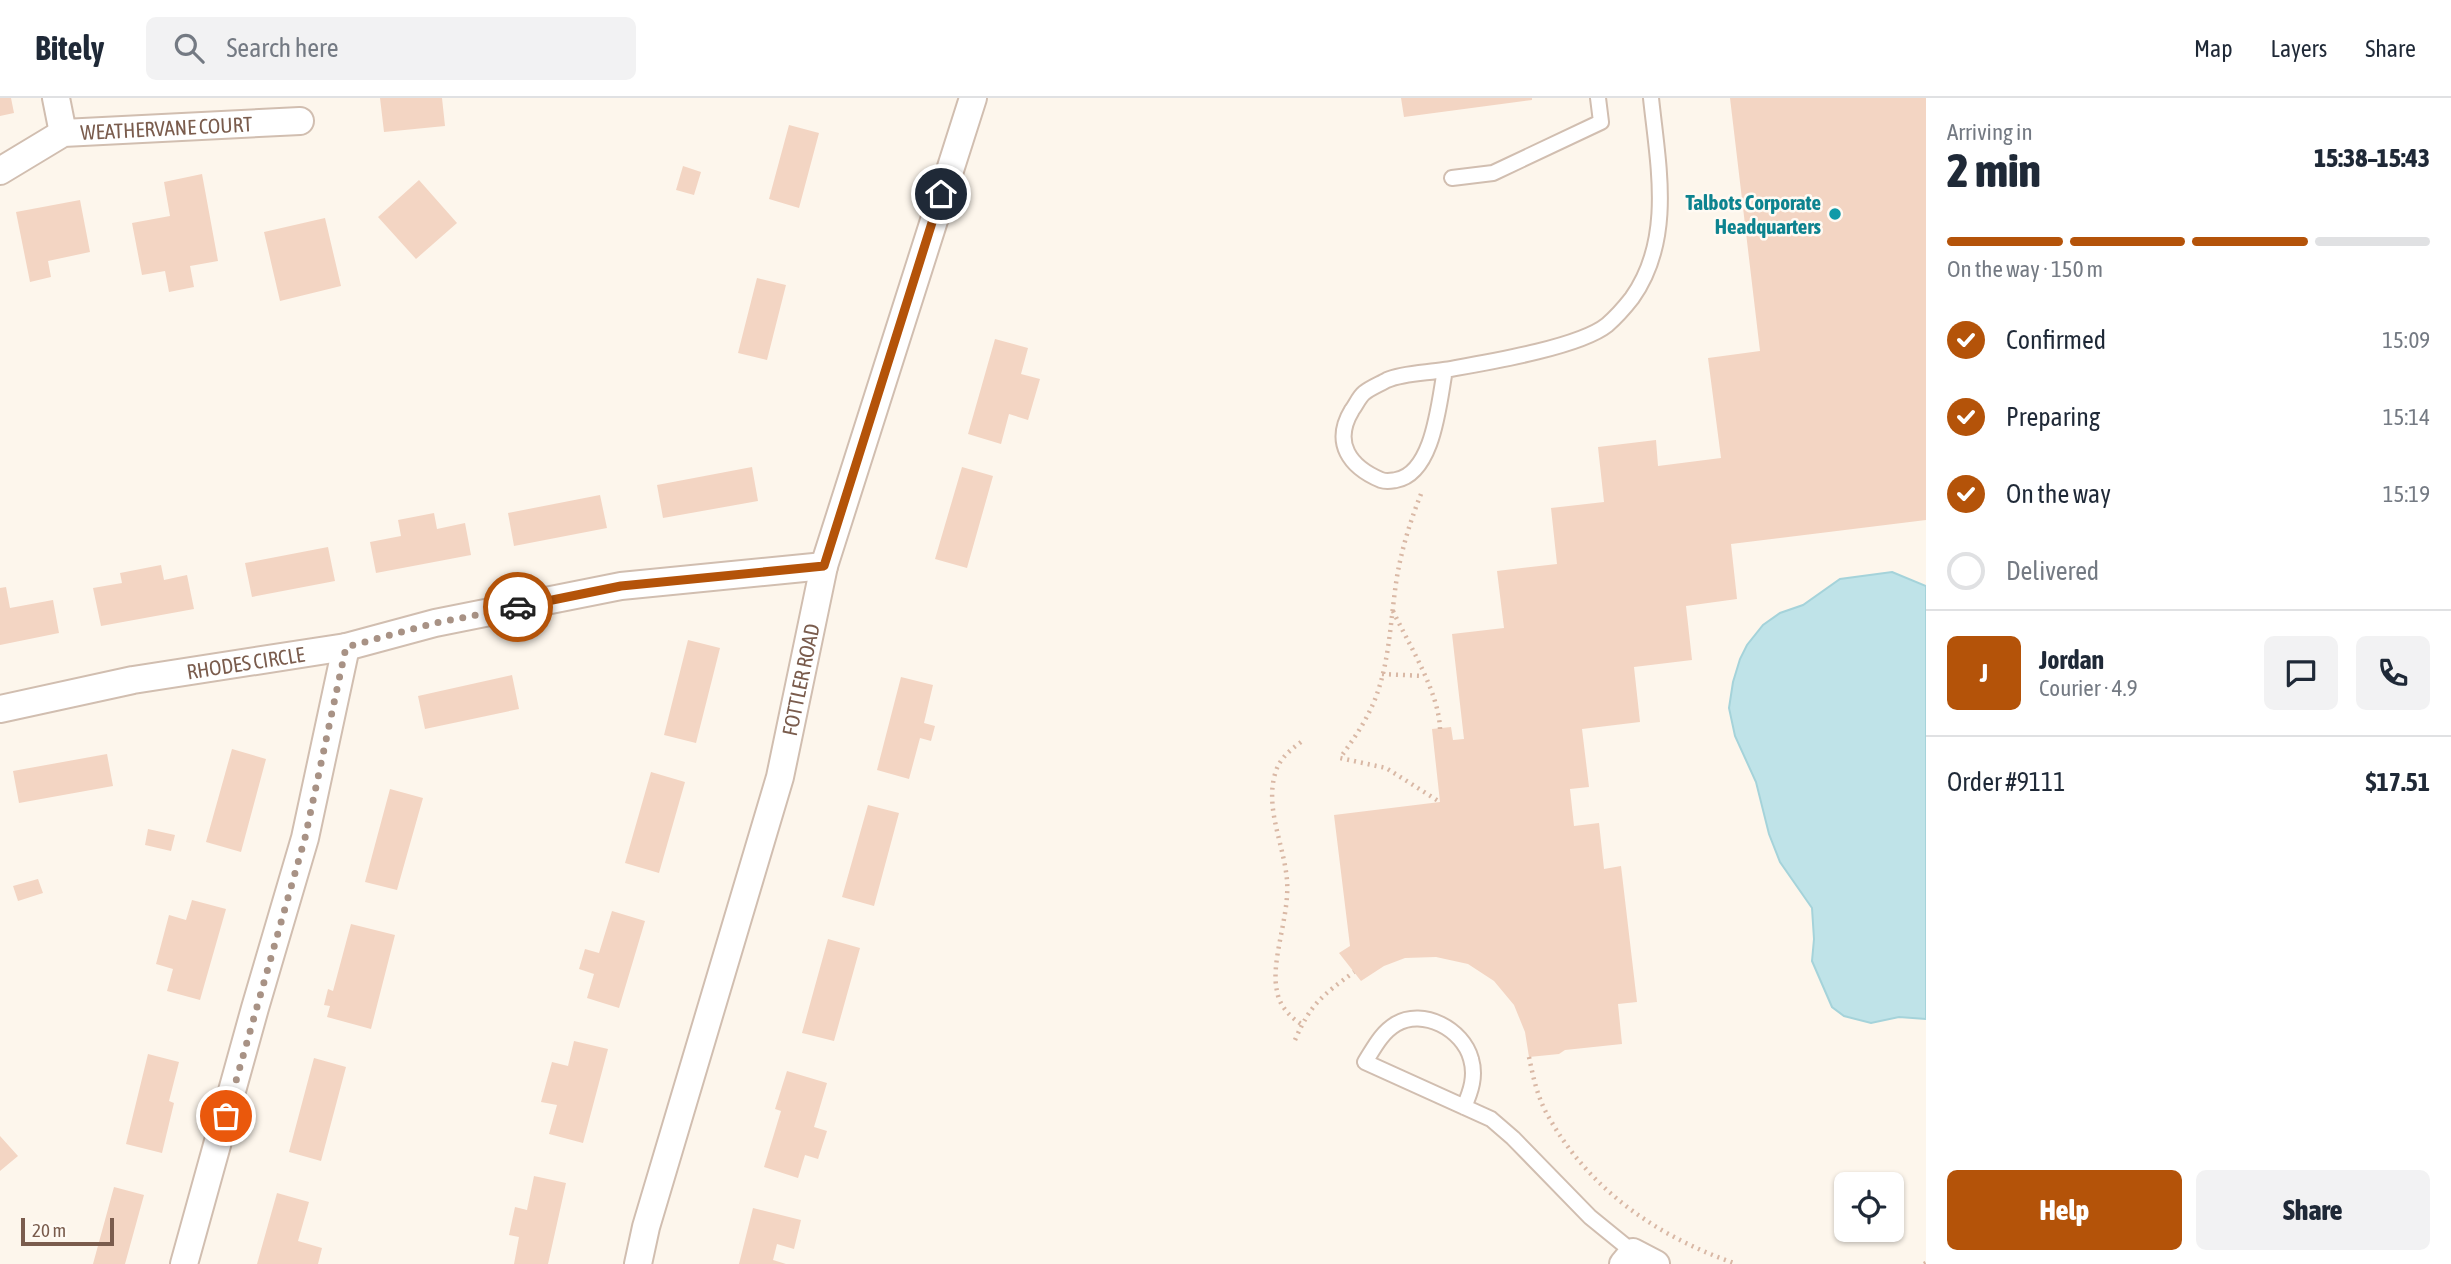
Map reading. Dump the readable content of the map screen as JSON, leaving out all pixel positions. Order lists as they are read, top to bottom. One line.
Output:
{"streets":{"street":["WEATHERVANE COURT","RHODES CIRCLE","FOTTLER ROAD"]},"crossings":[["RHODES CIRCLE","FOTTLER ROAD"]],"places":["Talbots Corporate Headquarters"],"scale_bar":"20 m","page":{"header":"Bitely","search":"Search here","nav":["Map","Layers","Share"],"heading":["2 min","Arriving in","15:38–15:43"],"panel":["Jordan","Courier · 4.9","Order #9111","$17.51"],"bar":"On the way · 150 m","list":[["Confirmed","15:09"],["Preparing","15:14"],["On the way","15:19"],"Delivered"],"round":"J","buttons":["Help","Share"],"scale":"20 m"}}
